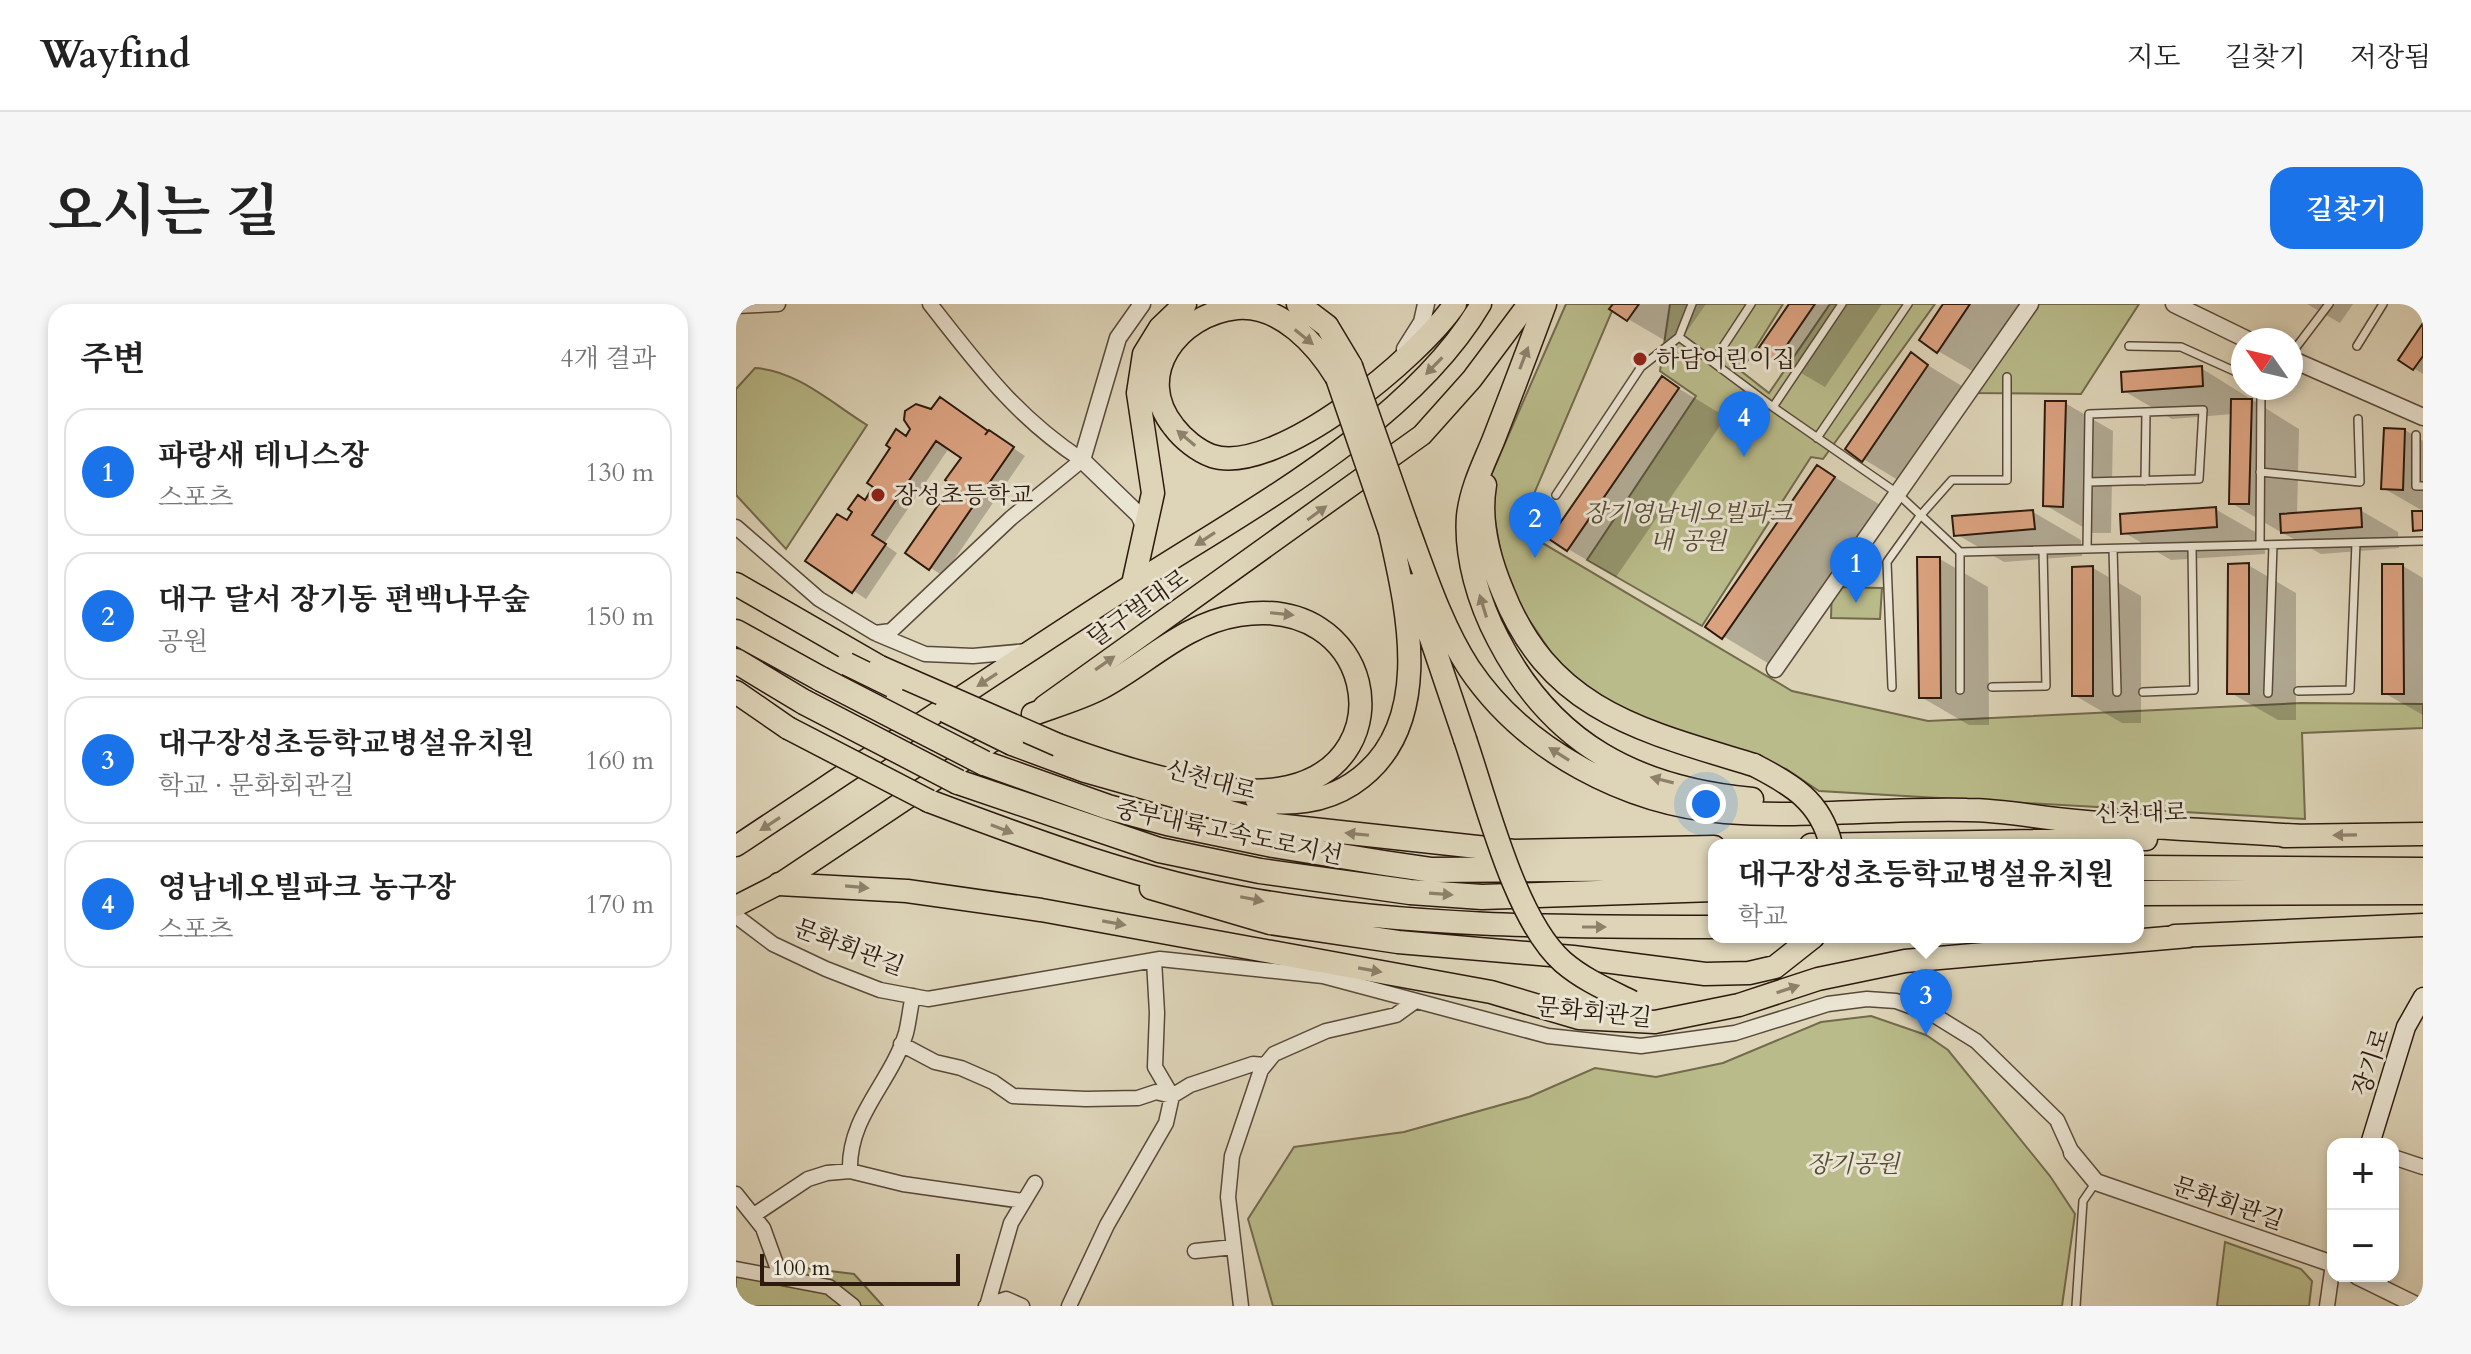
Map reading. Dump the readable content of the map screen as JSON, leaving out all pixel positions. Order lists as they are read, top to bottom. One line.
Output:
{"streets":{"highway":["신천대로","중부내륙고속도로지선"],"main road":["달구벌대로","장기로"],"street":["문화회관길"]},"parks":["장기영남네오빌파크 내 공원","장기공원"],"places":["하담어린이집","장성초등학교"],"scale_bar":"100 m","north":"top left","page":{"header":"Wayfind","nav":["지도","길찾기","저장됨"],"title":"오시는 길","buttons":"길찾기","heading":["주변","4개 결과"],"pins":["4","2","1","3"],"list":[{"mark":"1","name":"파랑새 테니스장","note":"스포츠","value":"130 m"},{"mark":"2","name":"대구 달서 장기동 편백나무숲","note":"공원","value":"150 m"},{"mark":"3","name":"대구장성초등학교병설유치원","note":"학교 · 문화회관길","value":"160 m"},{"mark":"4","name":"영남네오빌파크 농구장","note":"스포츠","value":"170 m"}],"popup":["대구장성초등학교병설유치원","학교"],"map_buttons":["+","−"],"scale":"100 m"}}
